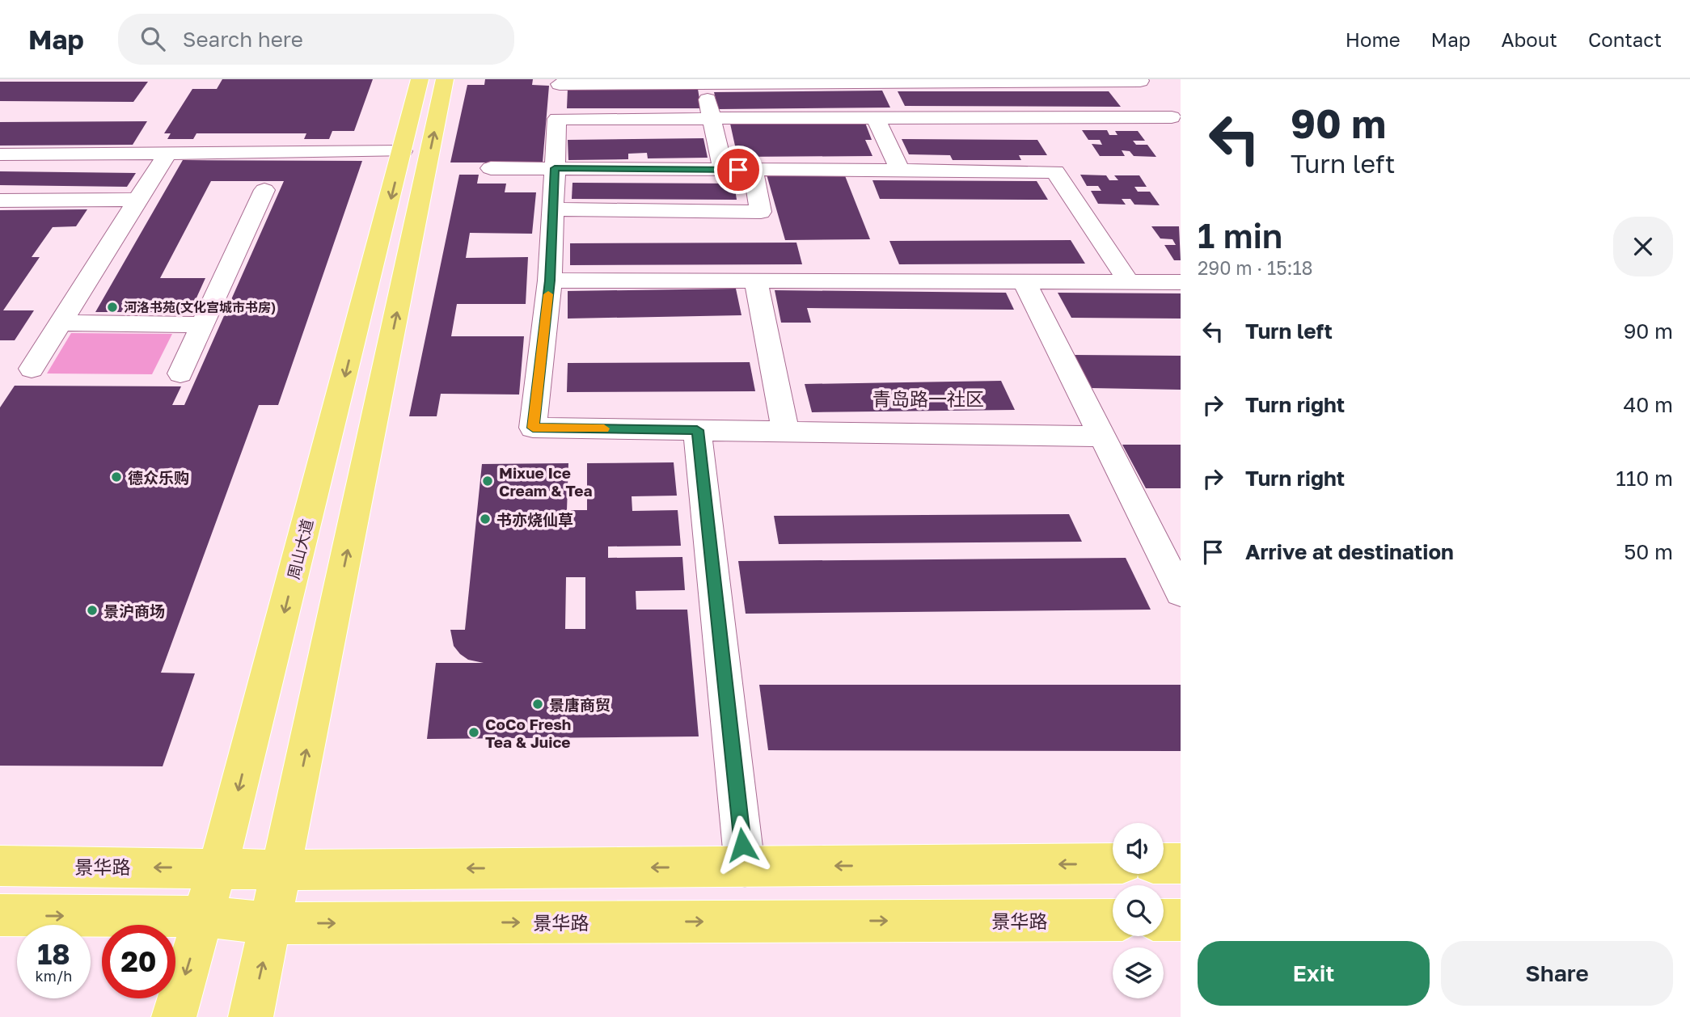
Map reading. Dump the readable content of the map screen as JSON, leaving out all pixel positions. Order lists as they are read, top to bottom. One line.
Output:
{"streets":{"main road":["周山大道","景华路"]},"crossings":[["周山大道","景华路"]],"districts":["青岛路一社区"],"places":["河洛书苑(文化宫城市书房)","德众乐购","Mixue Ice Cream & Tea","书亦烧仙草","景沪商场","景唐商贸","CoCo Fresh Tea & Juice"],"page":{"header":"Map","search":"Search here","nav":["Home","Map","About","Contact"],"turn":["90 m","Turn left"],"heading":["1 min","290 m · 15:18"],"list":[{"name":"Turn left","value":"90 m"},{"name":"Turn right","value":"40 m"},{"name":"Turn right","value":"110 m"},{"name":"Arrive at destination","value":"50 m"}],"speed":"18 km/h","limit":"20","buttons":["Exit","Share"]}}
